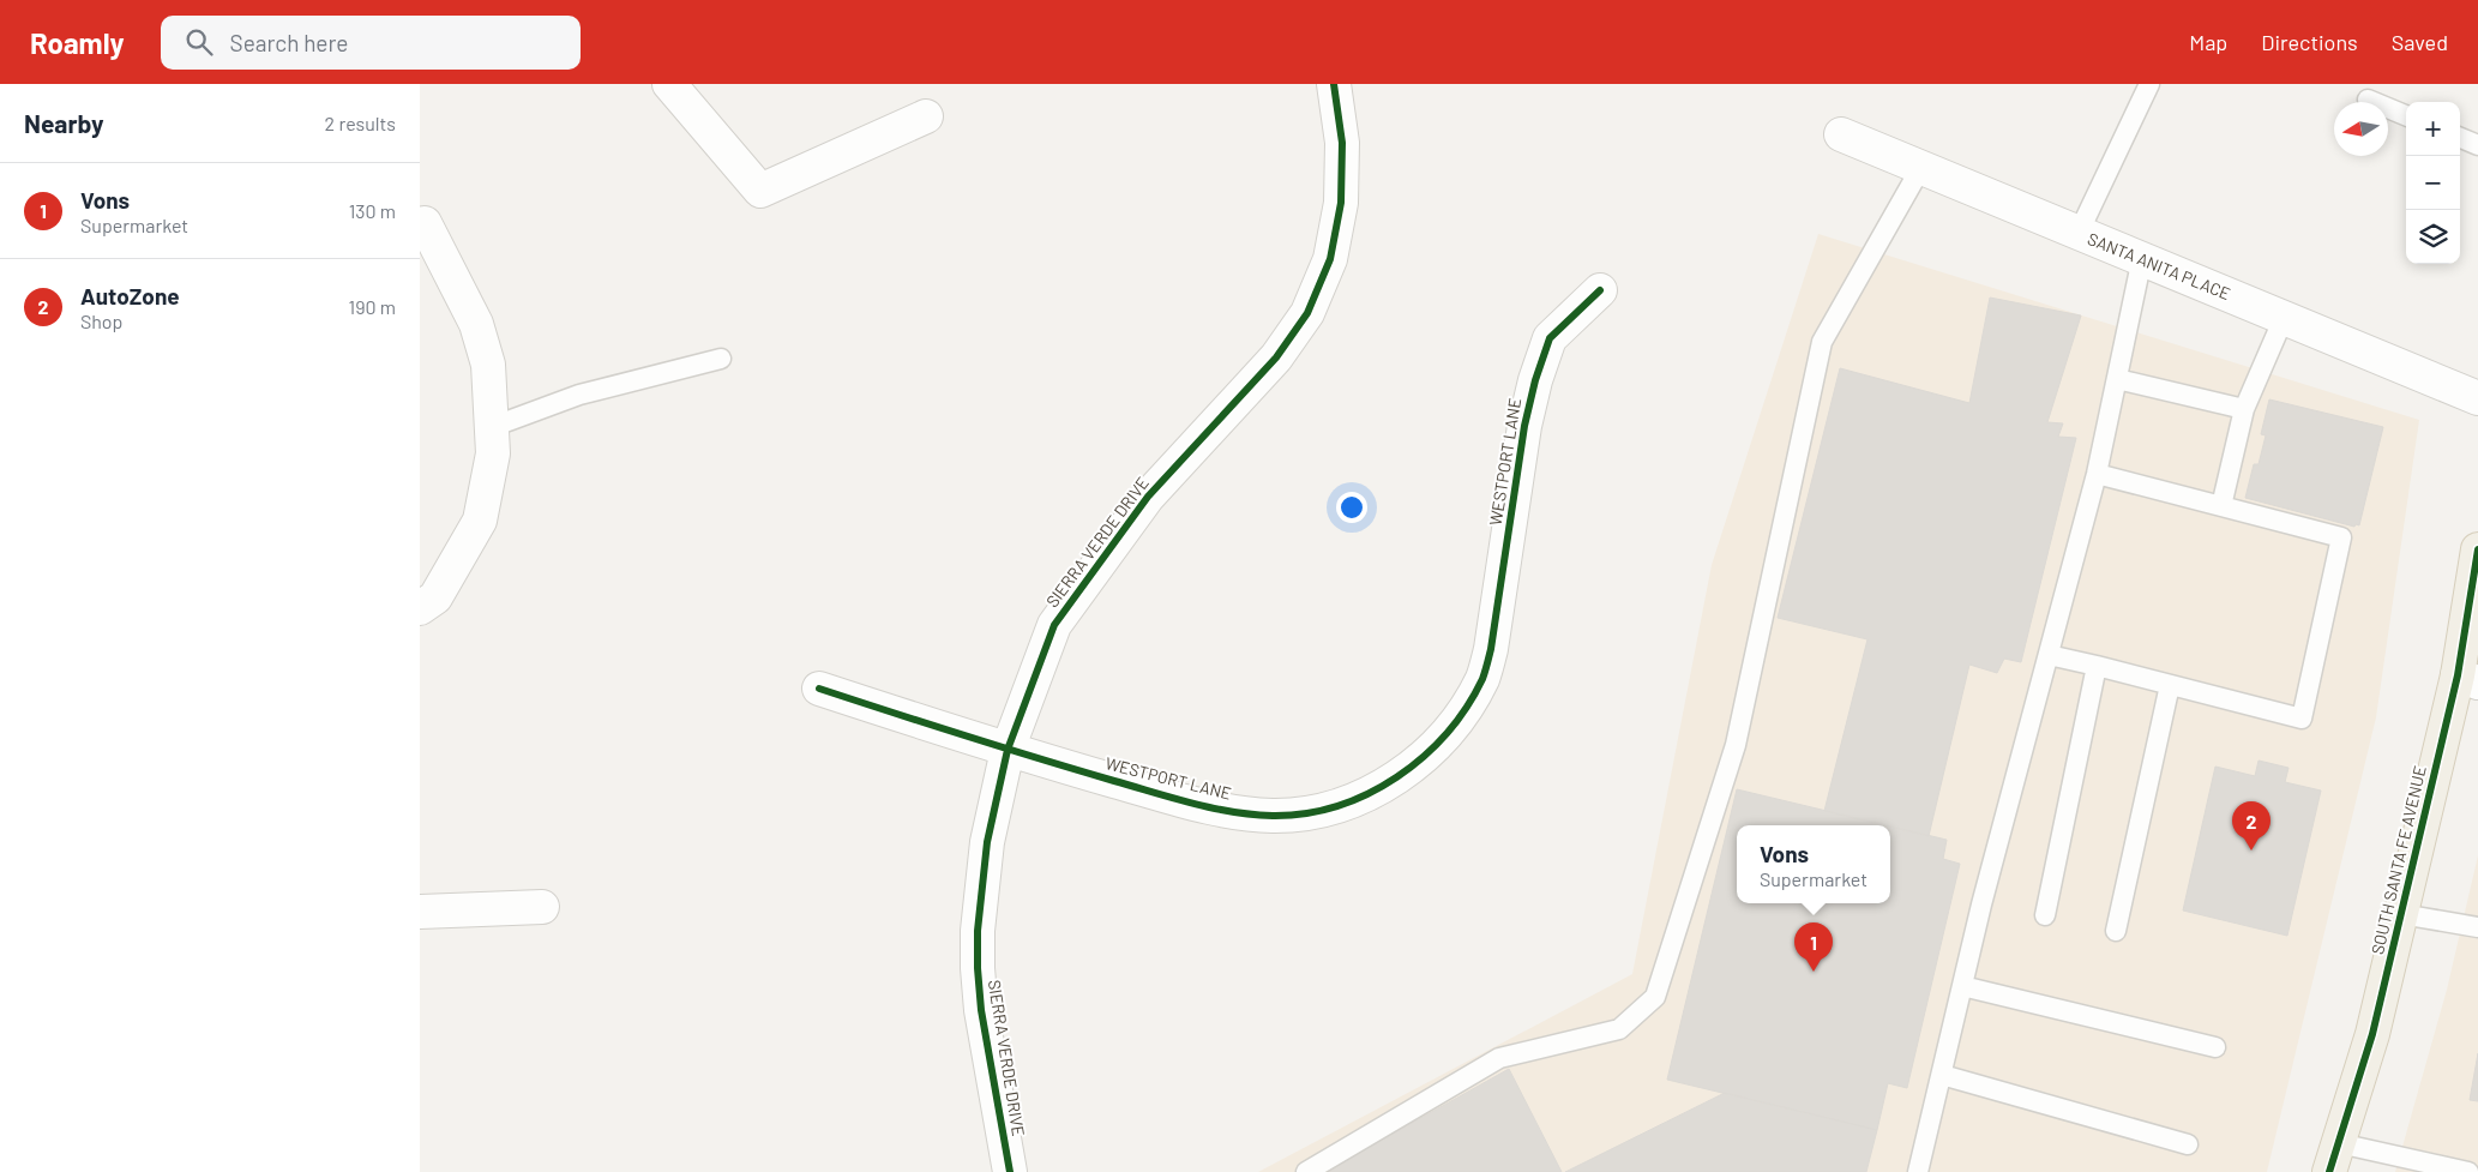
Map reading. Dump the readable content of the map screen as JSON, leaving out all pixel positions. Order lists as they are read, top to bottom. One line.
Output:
{"streets":{"main road":["SOUTH SANTA FE AVENUE"],"street":["SANTA ANITA PLACE","WESTPORT LANE","SIERRA VERDE DRIVE"]},"crossings":[["WESTPORT LANE","SIERRA VERDE DRIVE"]],"north":"left","page":{"header":"Roamly","search":"Search here","nav":["Map","Directions","Saved"],"heading":["Nearby","2 results"],"map_buttons":["+","−"],"list":[{"mark":"1","name":"Vons","note":"Supermarket","value":"130 m"},{"mark":"2","name":"AutoZone","note":"Shop","value":"190 m"}],"pins":["2","1"],"popup":["Vons","Supermarket"]}}
